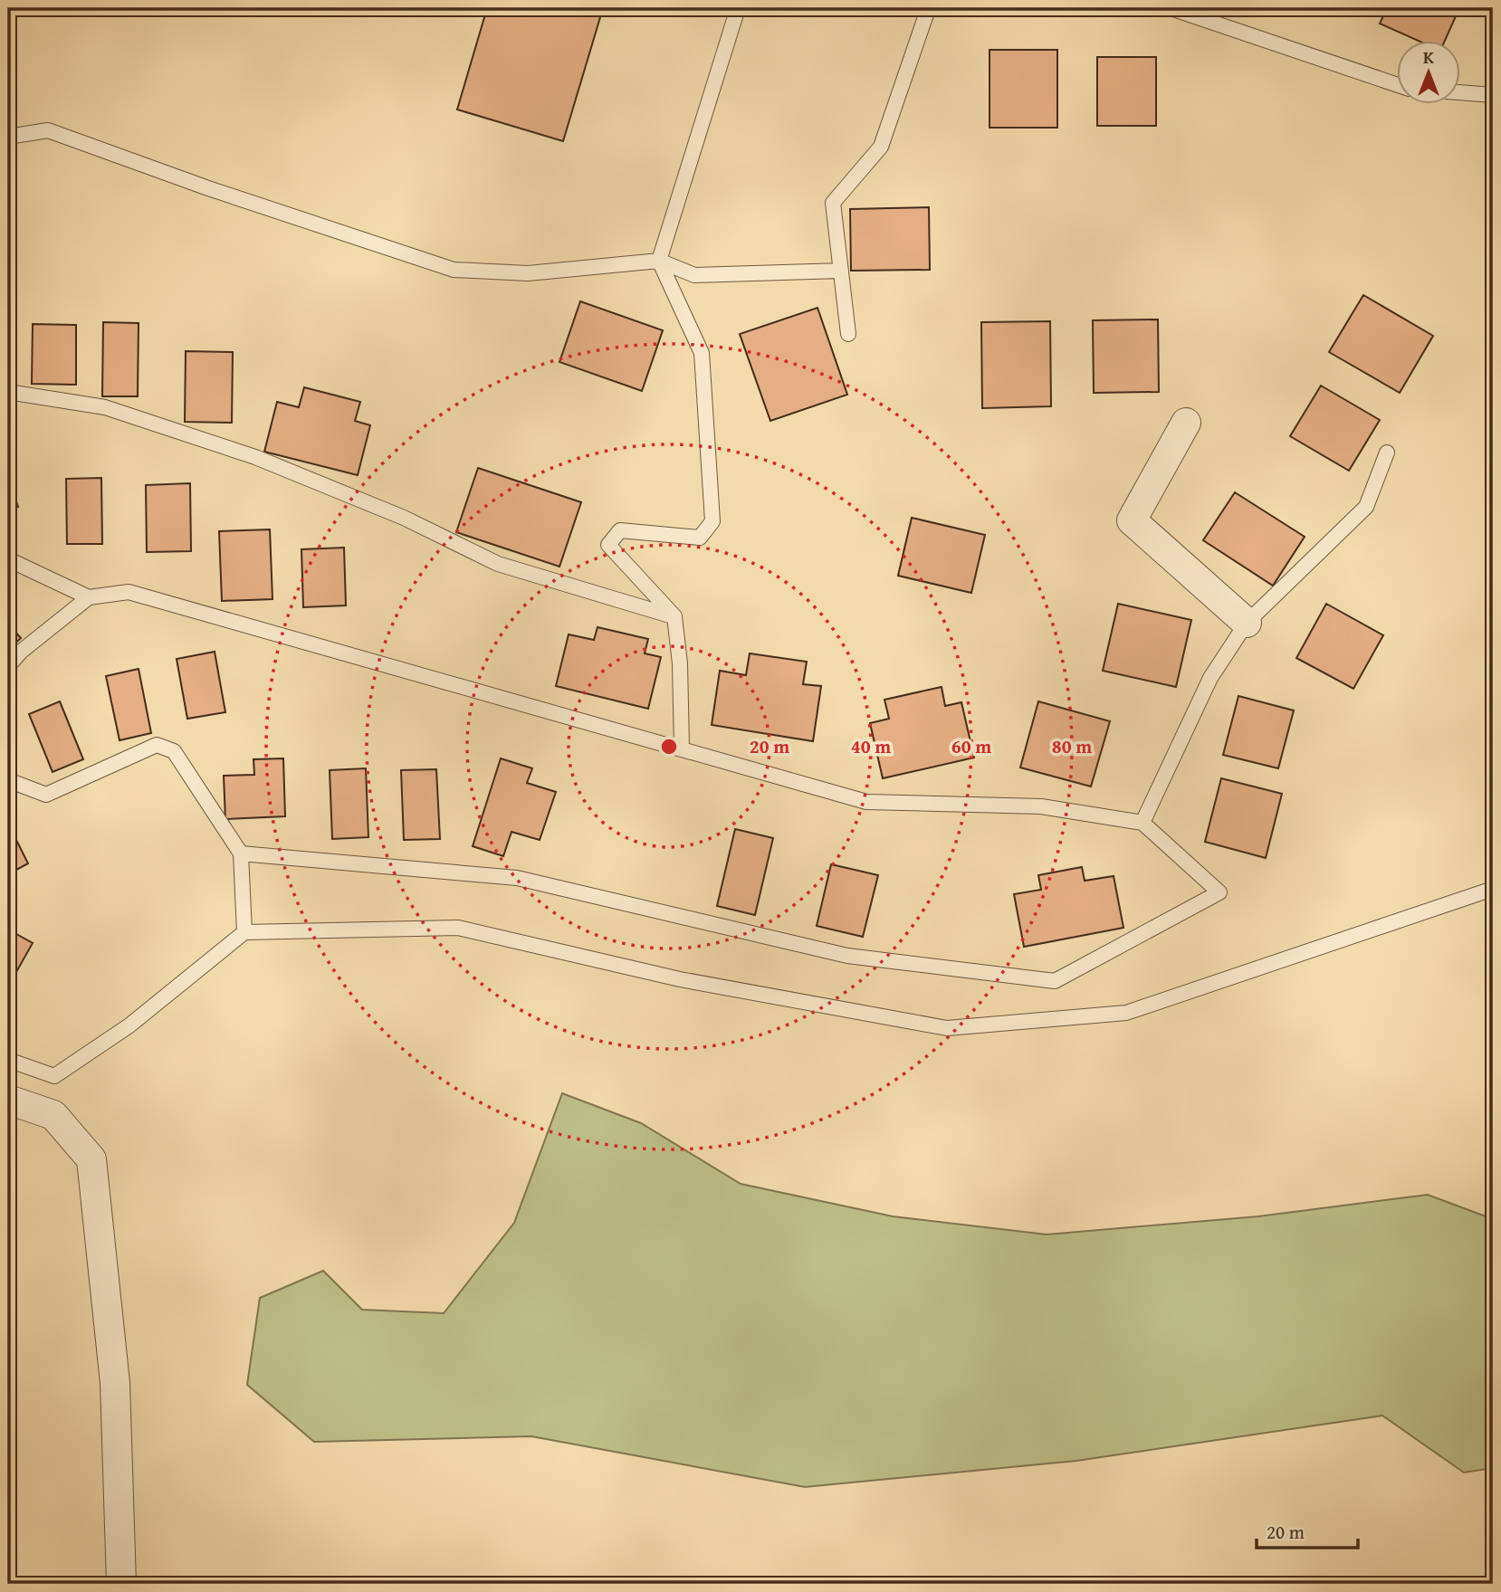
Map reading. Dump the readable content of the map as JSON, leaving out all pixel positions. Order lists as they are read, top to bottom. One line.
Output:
{"scale_bar":"20 m","north":"top","rings":["20 m","40 m","60 m","80 m"]}
